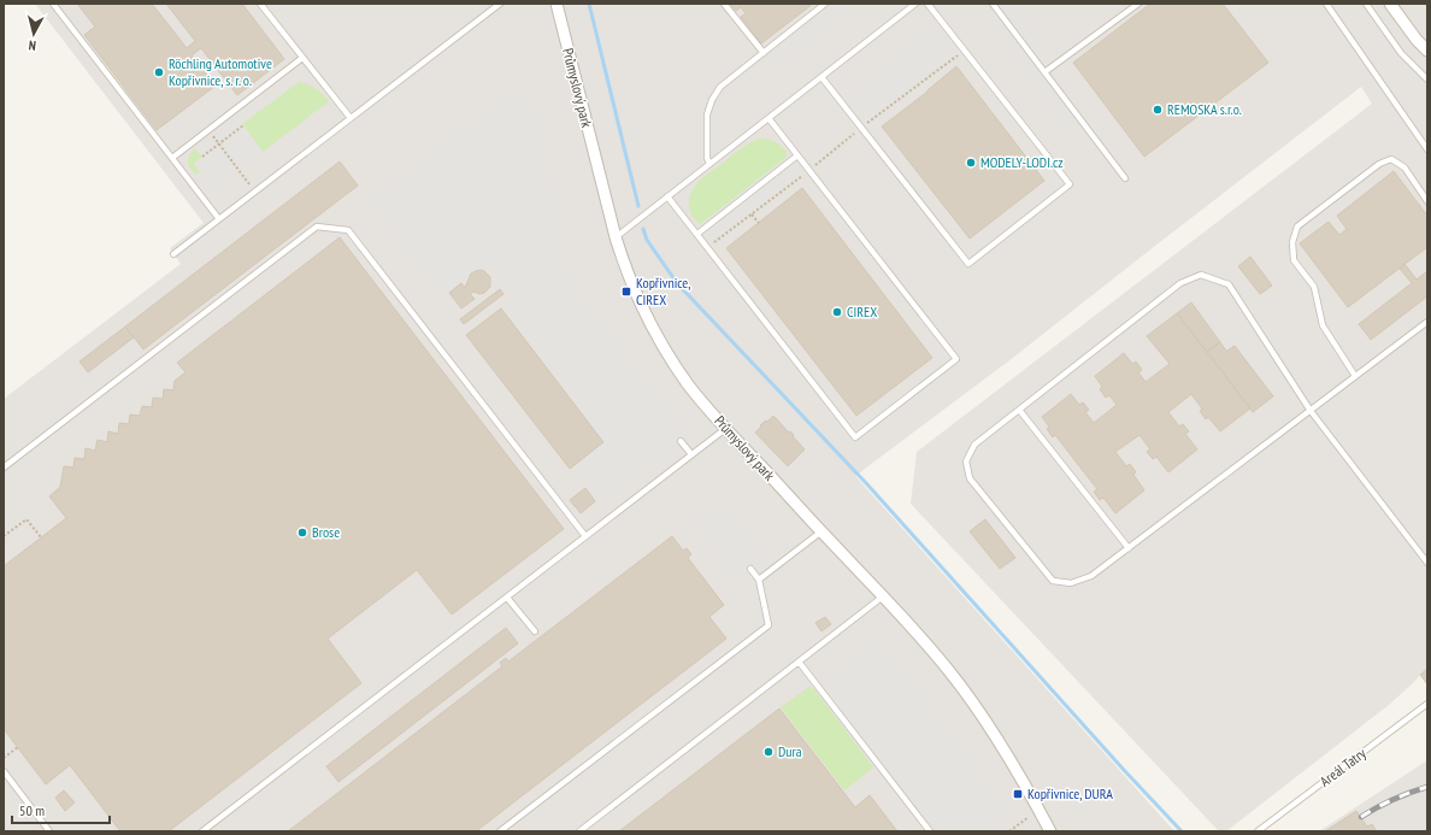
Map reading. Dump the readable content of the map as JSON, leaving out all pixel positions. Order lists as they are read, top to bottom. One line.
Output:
{"streets":{"street":["Průmyslový park"],"lane":["Areál Tatry"]},"places":{"other":["Röchling Automotive Kopřivnice, s. r. o.","REMOSKA s.r.o.","MODELY-LODI.cz","CIREX","Brose","Dura"],"transit":["Kopřivnice, CIREX","Kopřivnice, DURA"]},"scale_bar":"50 m","north":"bottom"}
